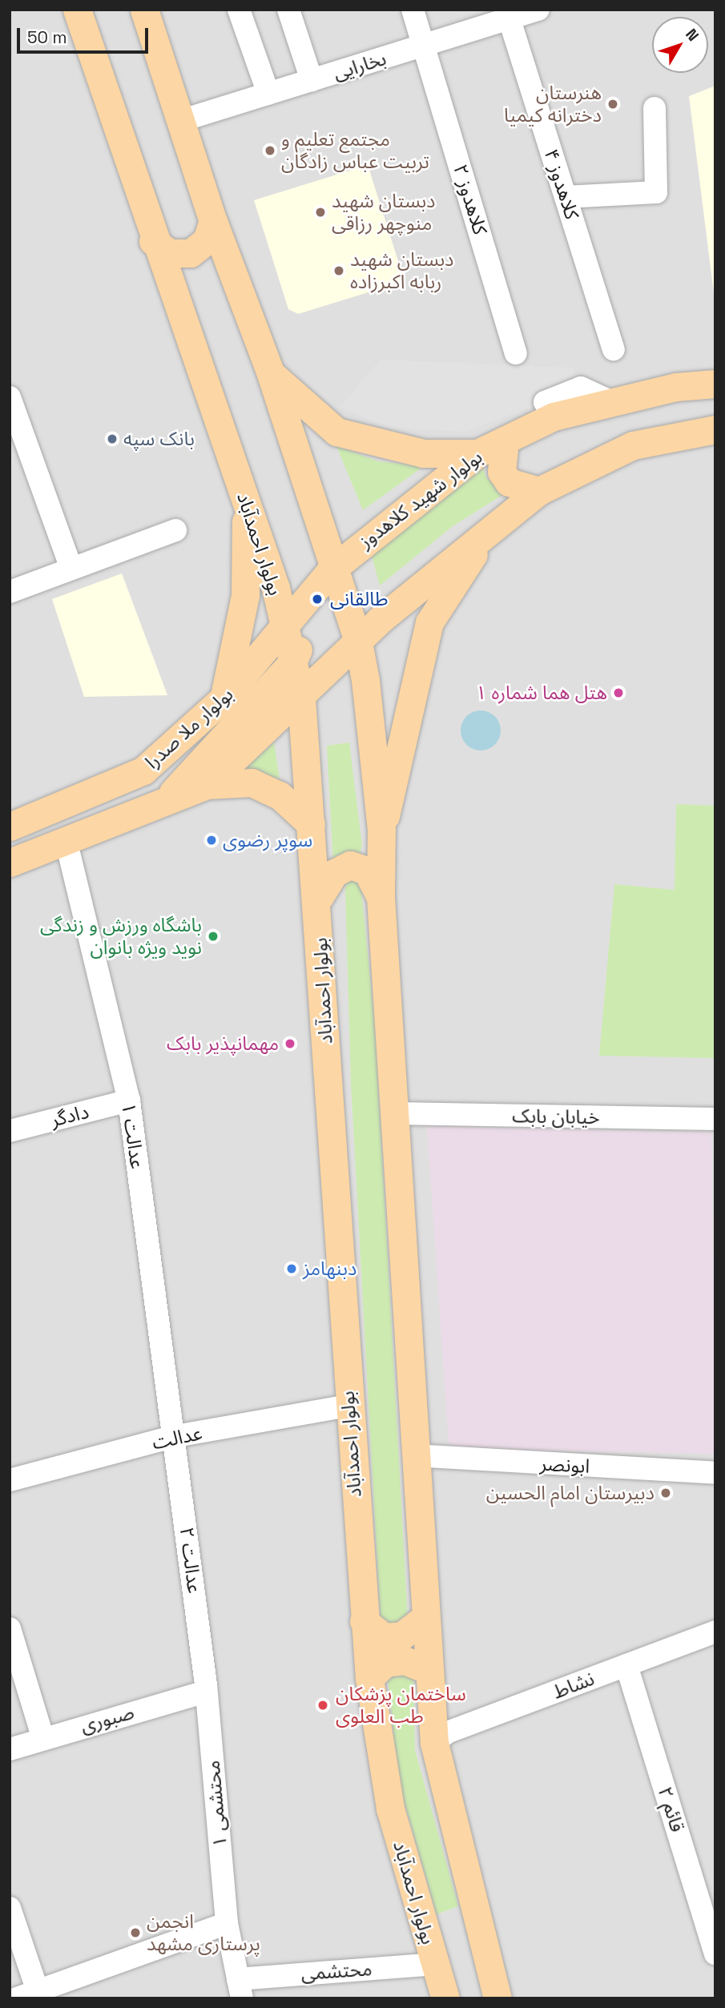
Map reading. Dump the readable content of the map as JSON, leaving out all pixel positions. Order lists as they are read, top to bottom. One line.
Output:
{"streets":{"main road":["بولوار شهید کلاهدوز","بولوار احمدآباد","بولوار ملا صدرا"],"street":["بخارایی","کلاهدوز ۴","کلاهدوز ۲","دادگر","خیابان بابک","عدالت ۱","عدالت","ابونصر","عدالت ۲","نشاط","صبوری","محتشمی ۱","قائم ۲","محتشمی"]},"crossings":[["بخارایی","کلاهدوز ۴"],["بخارایی","کلاهدوز ۲"],["بولوار شهید کلاهدوز","بولوار احمدآباد"],["بولوار شهید کلاهدوز","بولوار ملا صدرا"],["بولوار احمدآباد","بولوار ملا صدرا"],["بولوار احمدآباد","عدالت"],["بولوار احمدآباد","محتشمی"],["دادگر","عدالت ۱"],["عدالت ۱","عدالت"],["عدالت ۱","عدالت ۲"],["عدالت","عدالت ۲"],["عدالت ۲","صبوری"],["عدالت ۲","محتشمی ۱"],["نشاط","قائم ۲"],["صبوری","محتشمی ۱"],["محتشمی ۱","محتشمی"]],"places":["هنرستان دخترانه کیمیا","مجتمع تعلیم و تربیت عباس زادگان","دبستان شهید منوچهر رزاقی","دبستان شهید ربابه اکبرزاده","بانک سپه","طالقانی","هتل هما شماره ۱","سوپر رضوی","باشگاه ورزش و زندگی نوید ویژه بانوان","مهمانپذیر بابک","دبنهامز","دبیرستان امام الحسین","ساختمان پزشكان طب العلوى","انجمن پرستاری مشهد"],"scale_bar":"50 m","north":"top right"}
